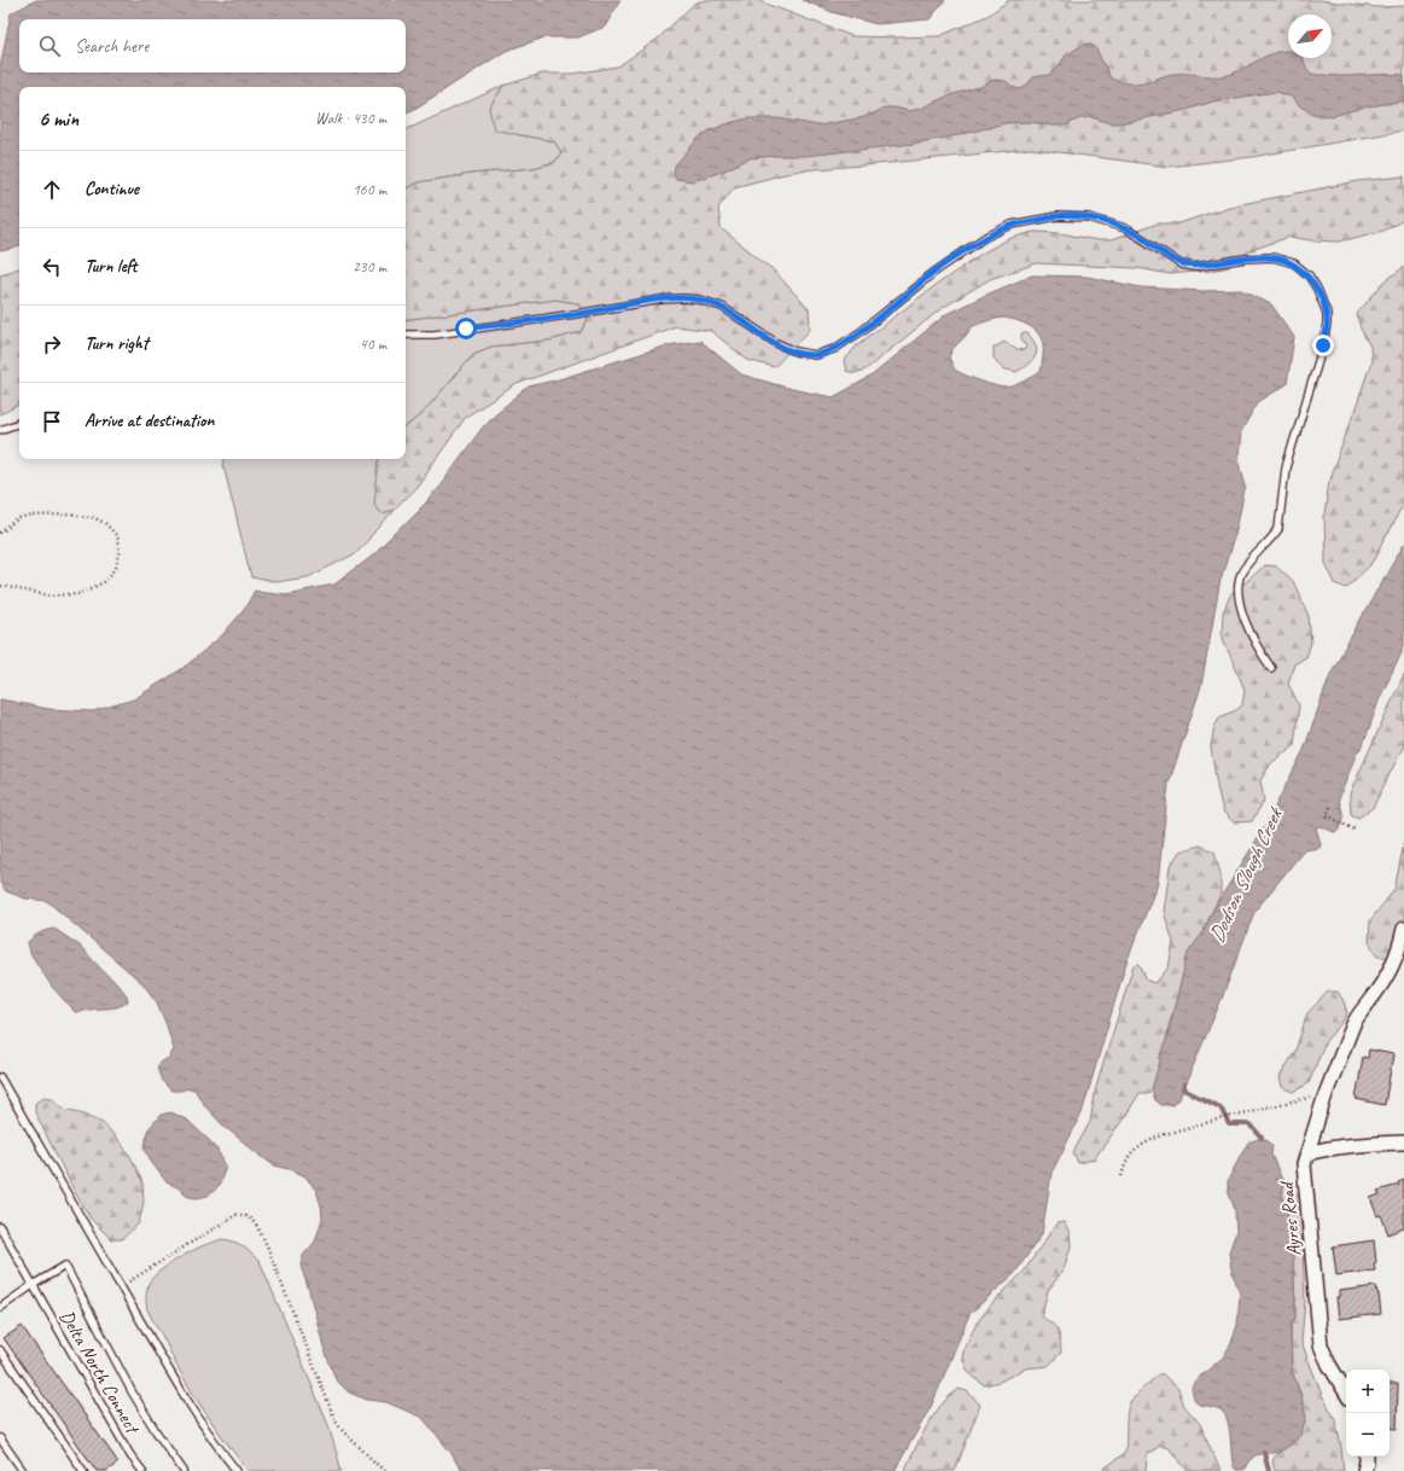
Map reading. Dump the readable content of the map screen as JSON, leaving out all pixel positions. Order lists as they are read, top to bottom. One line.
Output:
{"streets":{"street":["Ayres Road"],"lane":["Delta North Connect"]},"water":["Dodson Slough Creek"],"north":"top right","page":{"search":"Search here","heading":["6 min","Walk · 430 m"],"list":[["Continue","160 m"],["Turn left","230 m"],["Turn right","40 m"],"Arrive at destination"],"map_buttons":["+","−"]}}
